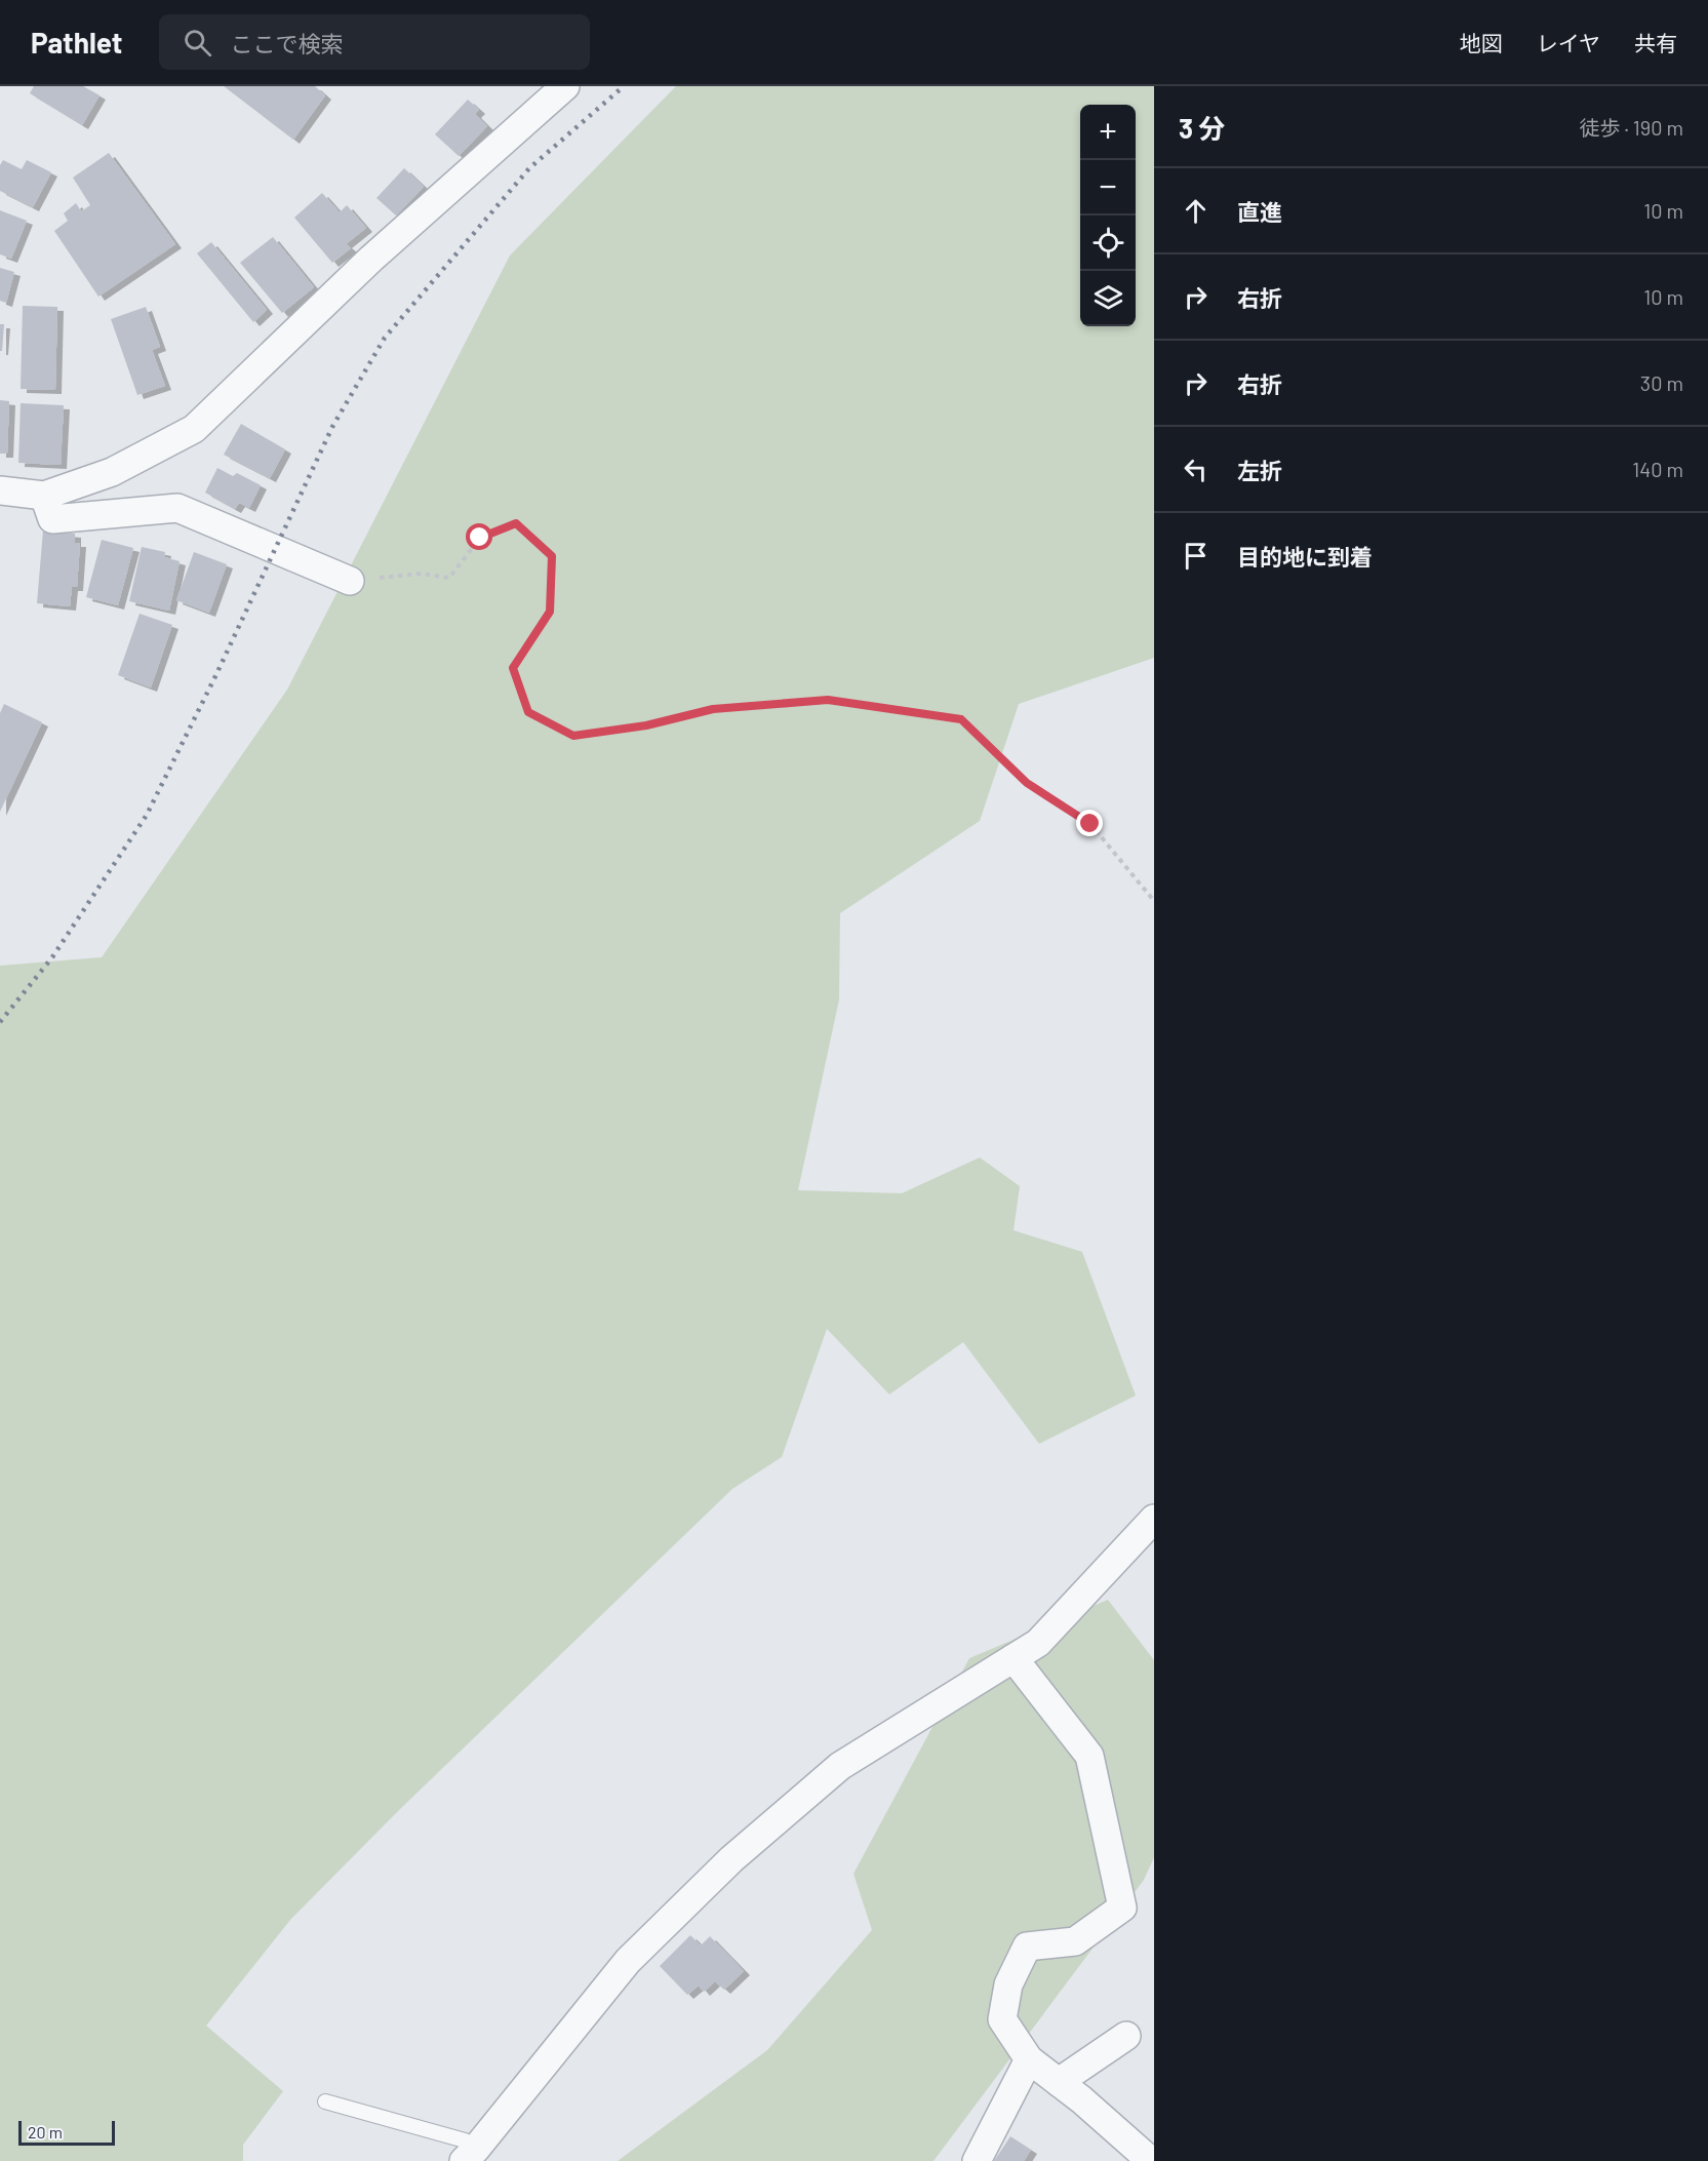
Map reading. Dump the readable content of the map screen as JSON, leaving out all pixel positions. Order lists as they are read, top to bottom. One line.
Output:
{"scale_bar":"20 m","page":{"header":"Pathlet","search":"ここで検索","nav":["地図","レイヤ","共有"],"heading":["3 分","徒歩 · 190 m"],"map_buttons":["+","−"],"list":[["直進","10 m"],["右折","10 m"],["右折","30 m"],["左折","140 m"],"目的地に到着"],"scale":"20 m"}}
